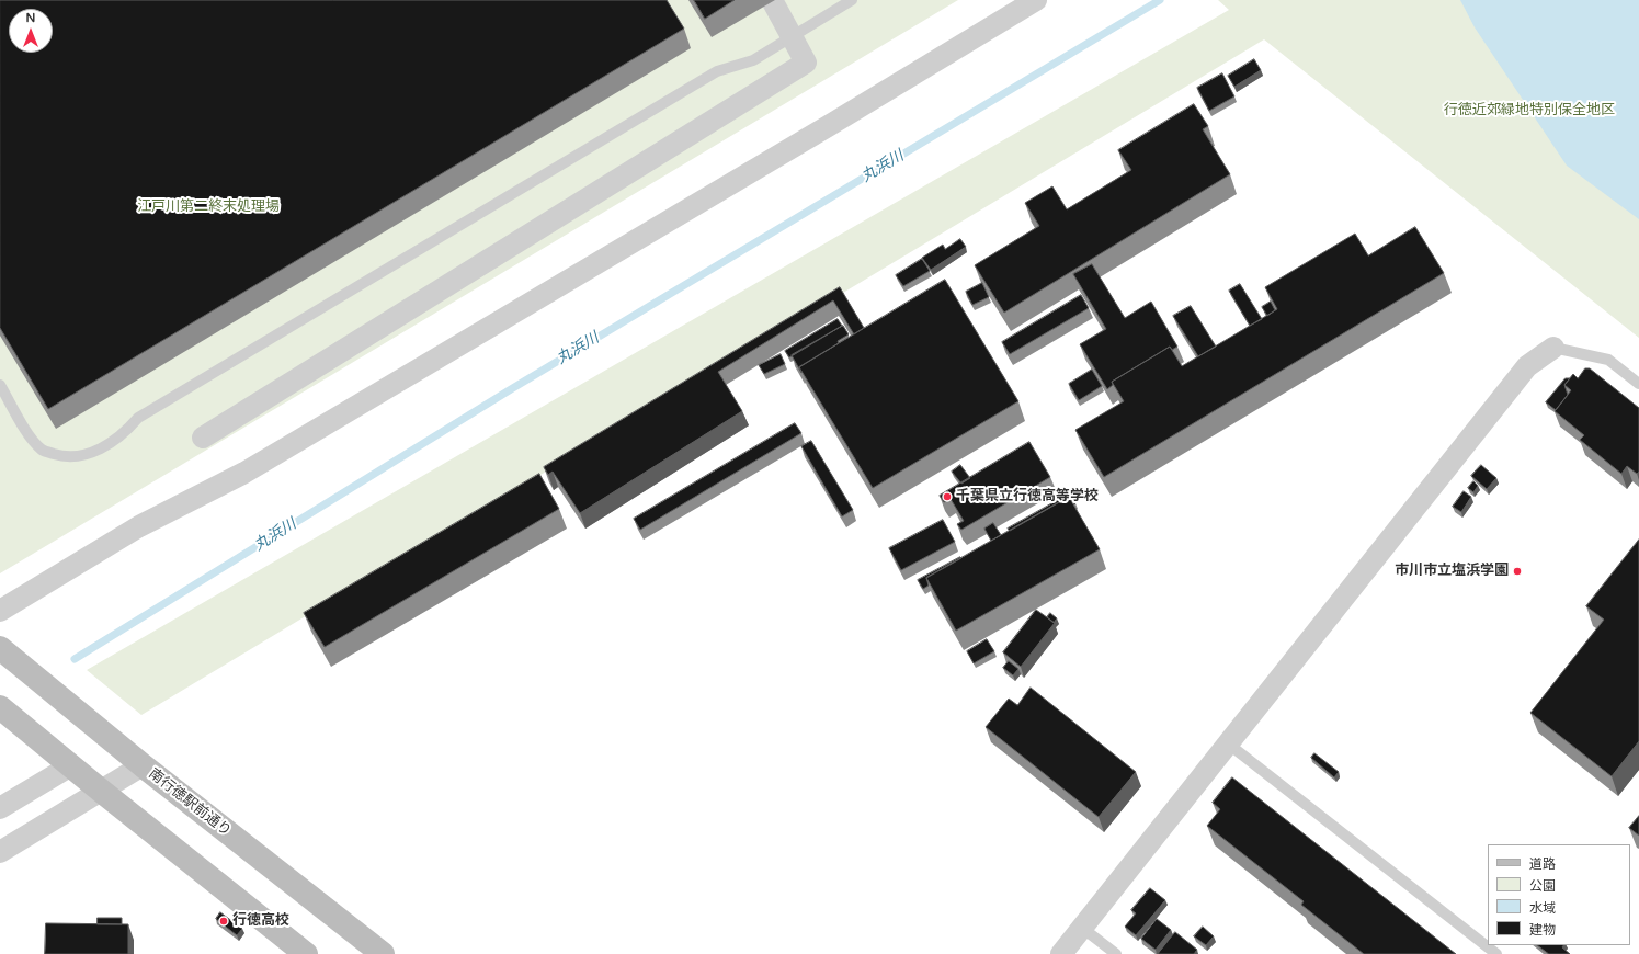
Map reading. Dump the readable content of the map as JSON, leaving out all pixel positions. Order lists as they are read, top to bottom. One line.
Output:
{"streets":{"street":["南行徳駅前通り"]},"water":["丸浜川"],"parks":["行徳近郊緑地特別保全地区","江戸川第二終末処理場"],"places":["千葉県立行徳高等学校","市川市立塩浜学園","行徳高校"],"legend":["道路","公園","水域","建物"],"north":"top"}
